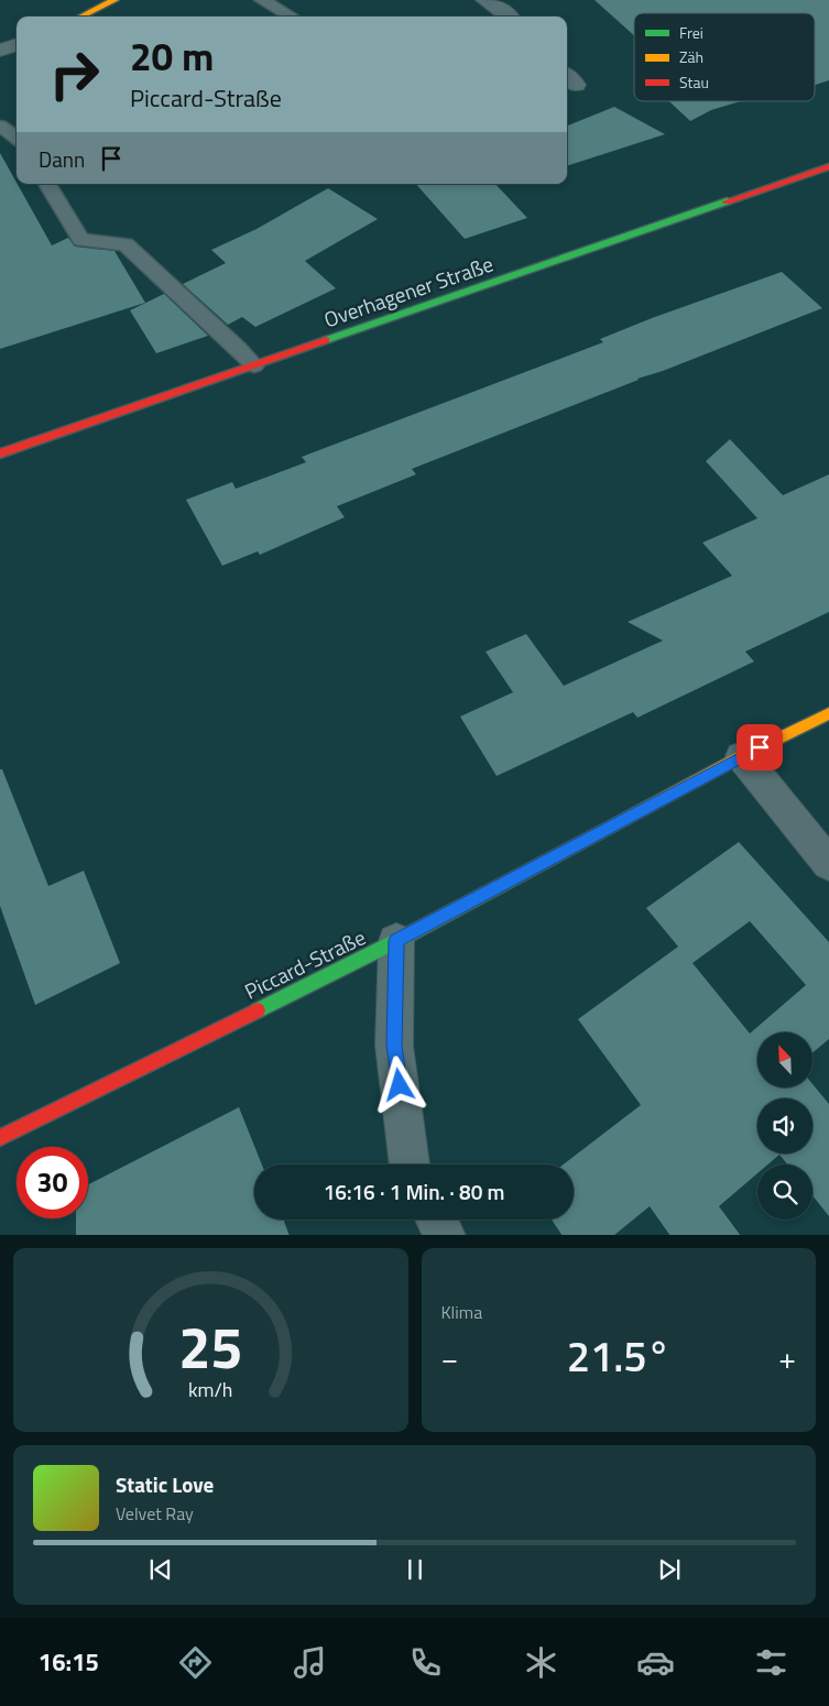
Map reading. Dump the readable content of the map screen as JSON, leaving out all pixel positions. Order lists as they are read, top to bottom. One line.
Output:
{"streets":{"main road":["Overhagener Straße","Piccard-Straße"]},"legend":["Frei","Zäh","Stau"],"north":"top left","page":{"turn":["20 m","Piccard-Straße"],"then":"Dann","limit":"30","trip":"16:16 · 1 Min. · 80 m","tile":"Klima","heat":["−","21.5°","+"],"song":["Static Love","Velvet Ray"],"tabs":"16:15","gauge":["25","km/h"]}}
